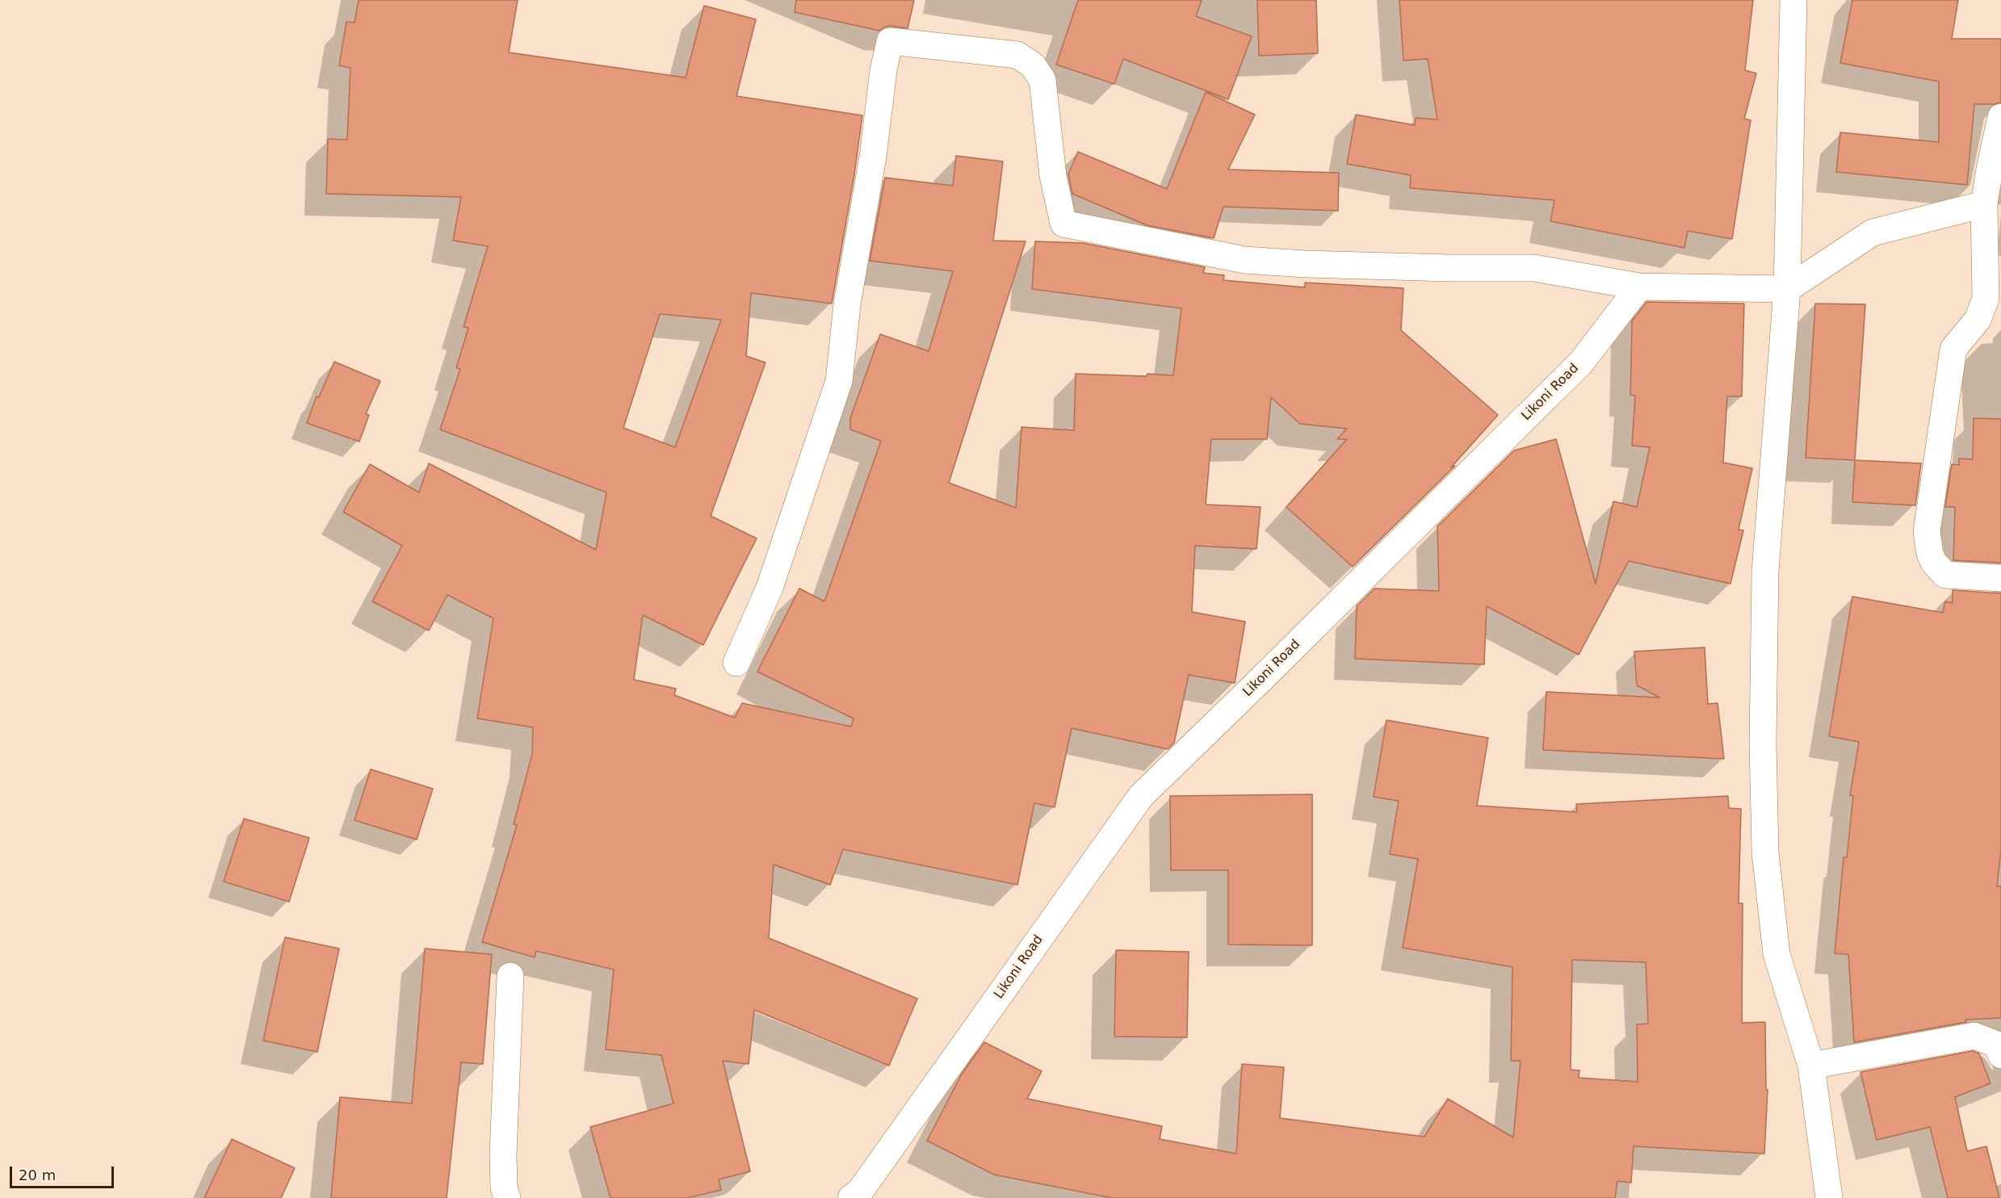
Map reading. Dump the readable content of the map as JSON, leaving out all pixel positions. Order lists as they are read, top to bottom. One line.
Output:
{"streets":{"street":["Likoni Road"]},"scale_bar":"20 m"}
